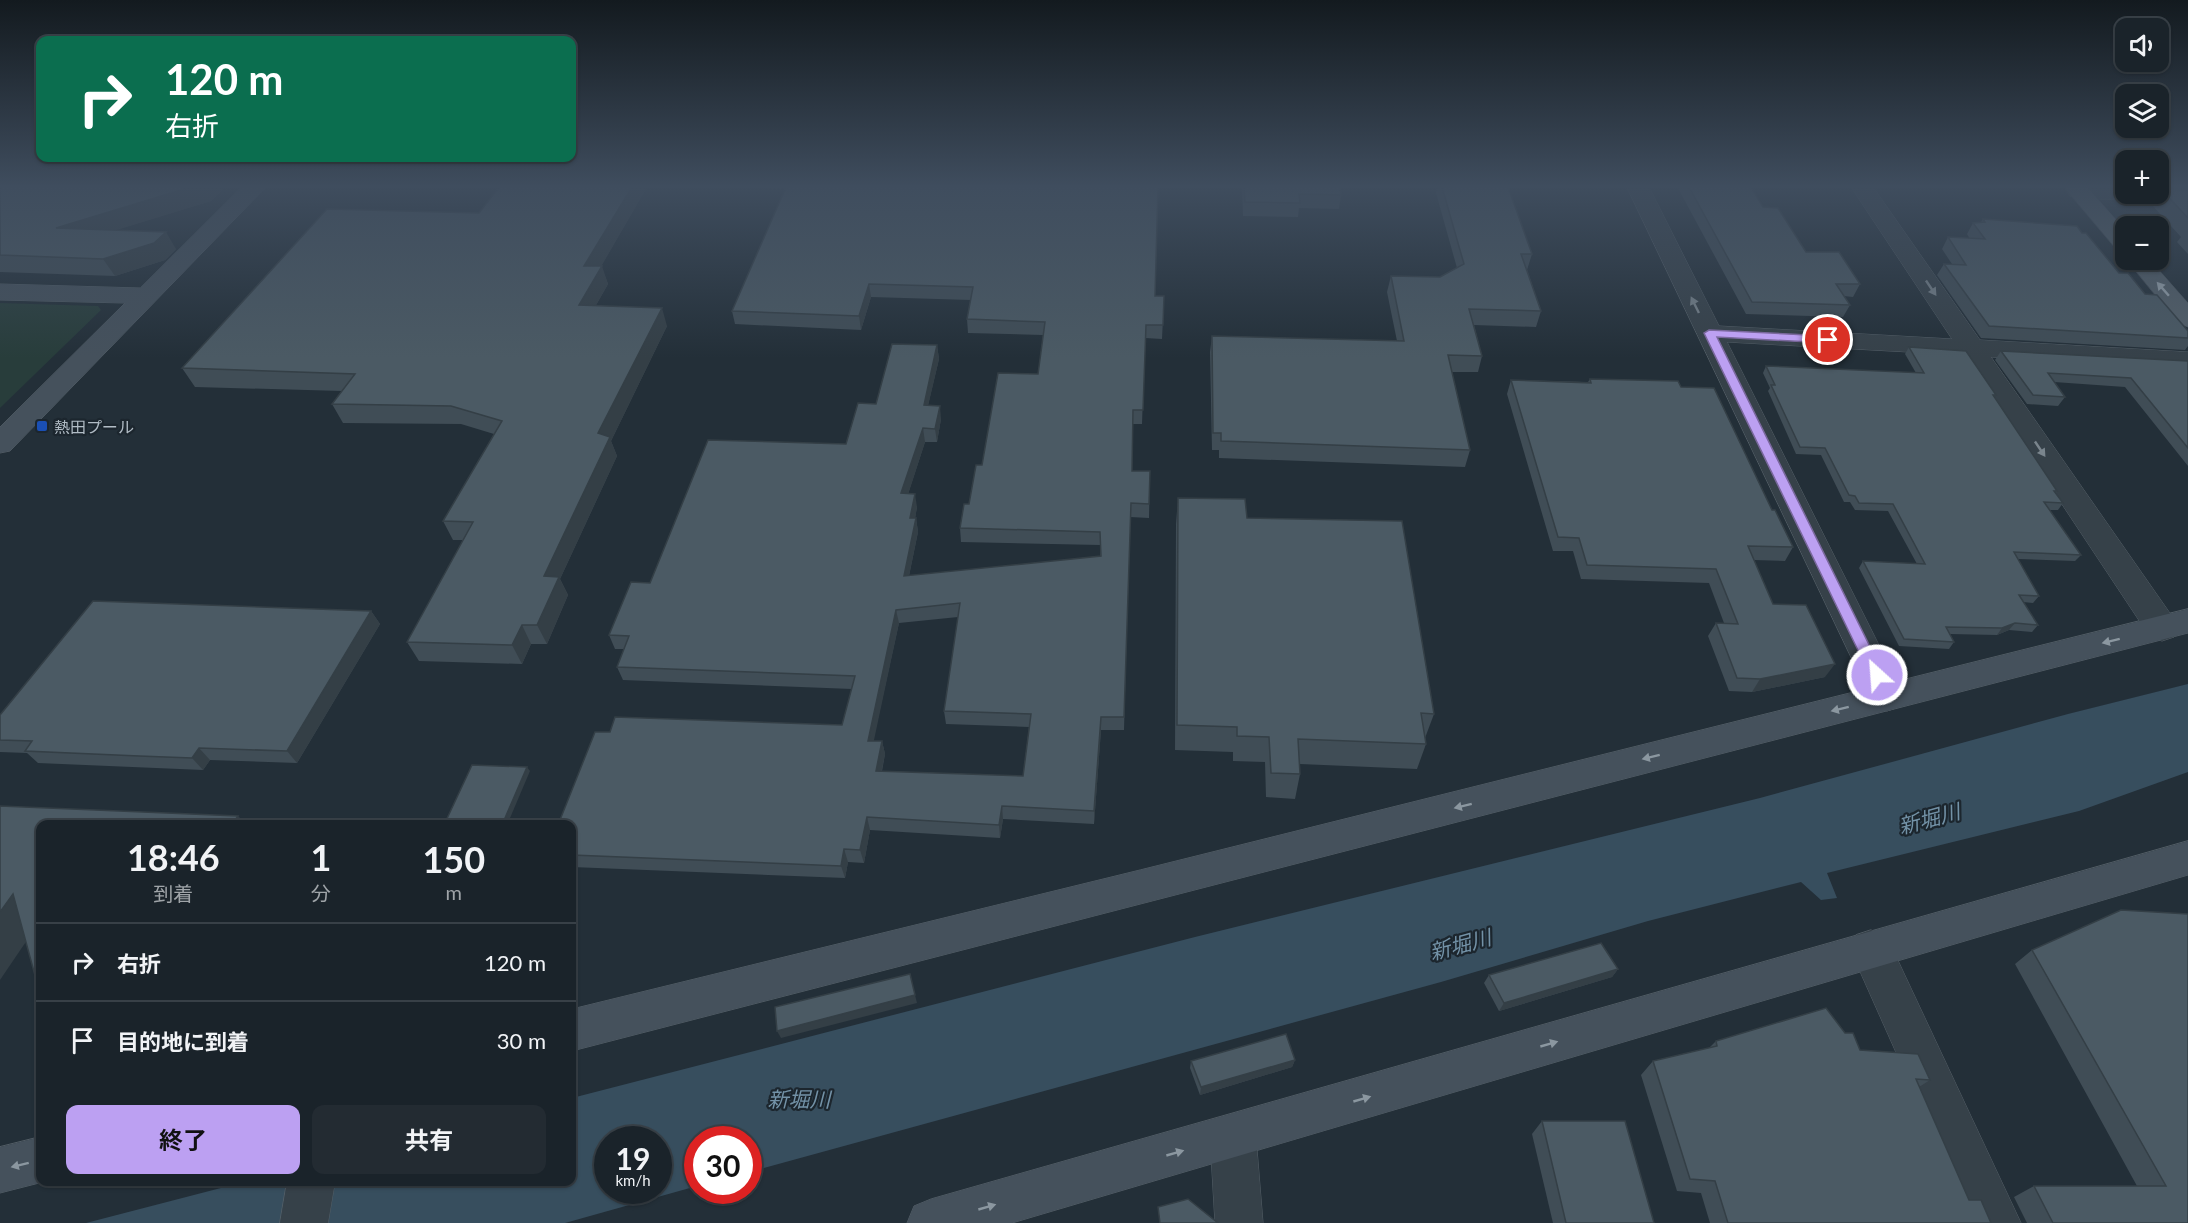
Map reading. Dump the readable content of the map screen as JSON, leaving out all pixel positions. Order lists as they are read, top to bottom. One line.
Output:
{"water":["新堀川"],"places":{"transit":["熱田プール"]},"page":{"map_buttons":["+","−"],"turn":["120 m","右折"],"eta":["18:46","到着","1","分","150","m"],"list":[{"name":"右折","value":"120 m"},{"name":"目的地に到着","value":"30 m"}],"buttons":["終了","共有"],"speed":"19 km/h","limit":"30"}}
